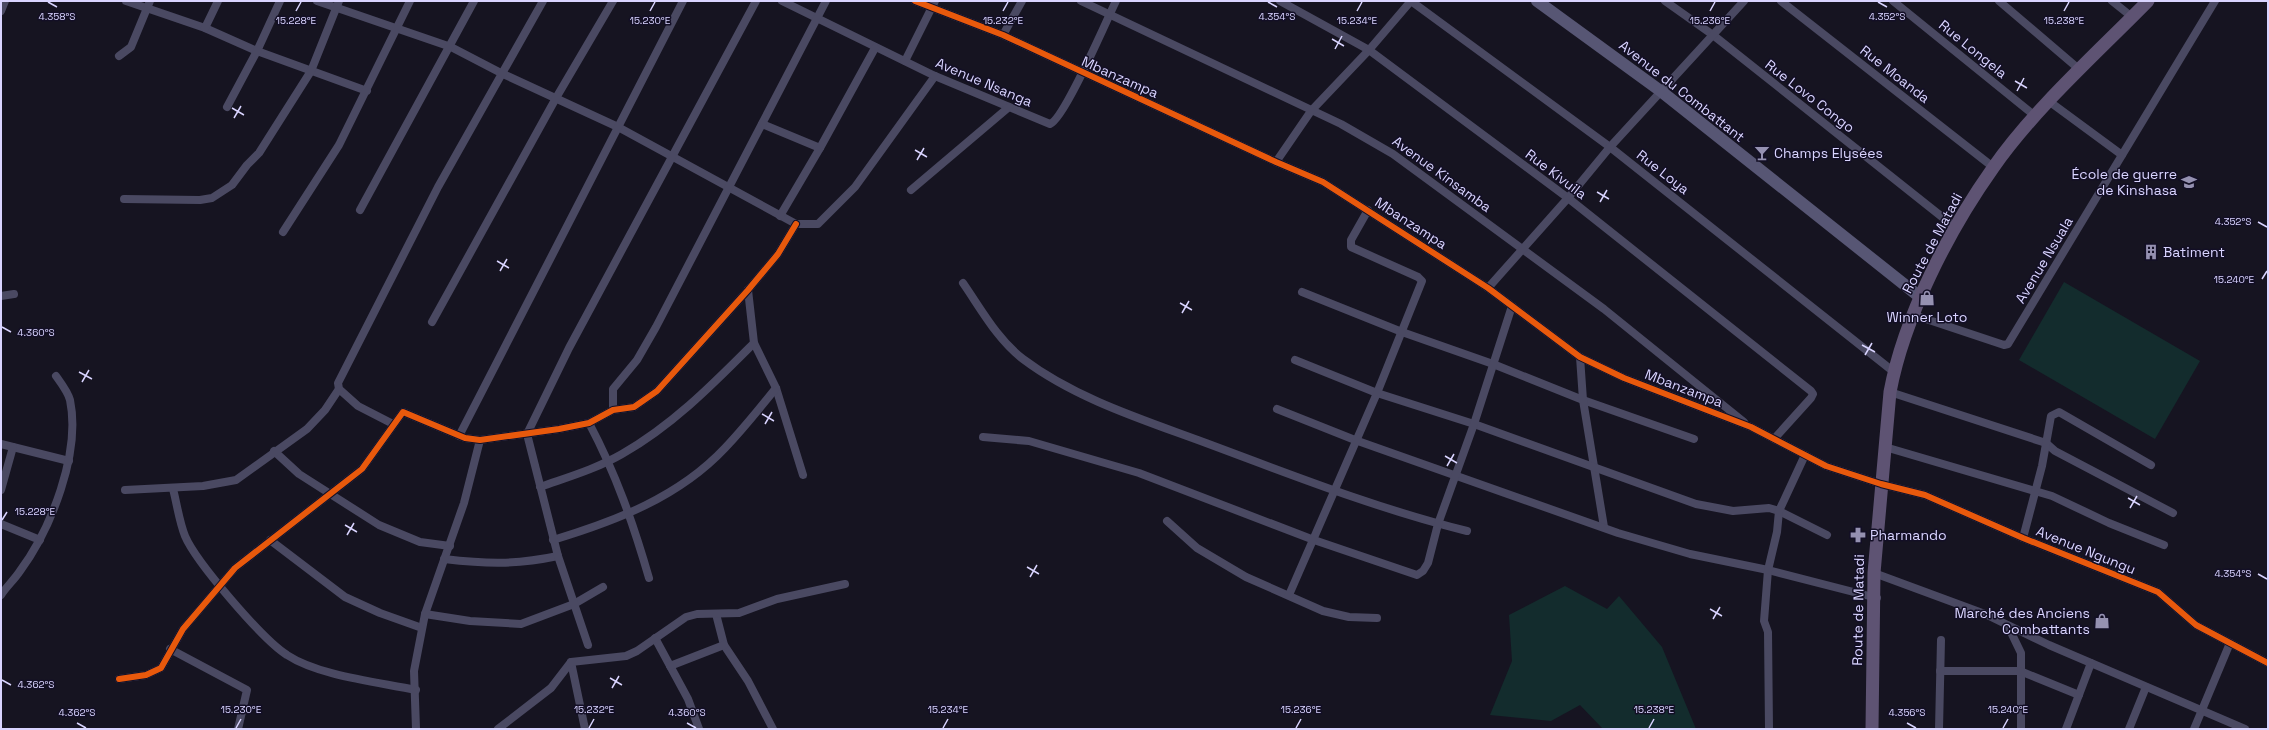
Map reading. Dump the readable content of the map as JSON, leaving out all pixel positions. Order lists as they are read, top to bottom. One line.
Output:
{"streets":{"main road":["Route de Matadi"],"street":["Rue Longela","Rue Moanda","Mbanzampa","Avenue Nsanga","Avenue du Combattant","Rue Lovo Congo","Rue Loya","Avenue Kinsamba","Rue Kivuila","Avenue Nsuala","Avenue Ngungu"]},"crossings":[["Rue Longela","Route de Matadi"],["Rue Moanda","Route de Matadi"],["Mbanzampa","Avenue Nsanga"],["Mbanzampa","Avenue Kinsamba"],["Mbanzampa","Rue Kivuila"],["Mbanzampa","Route de Matadi"],["Mbanzampa","Avenue Ngungu"],["Avenue Nsanga","Avenue Kinsamba"],["Avenue du Combattant","Route de Matadi"],["Rue Lovo Congo","Route de Matadi"],["Rue Loya","Route de Matadi"],["Route de Matadi","Avenue Nsuala"],["Route de Matadi","Avenue Ngungu"]],"places":{"bar":["Champs Elysées"],"school or university":["École de guerre de Kinshasa"],"building":["Batiment"],"shop":["Winner Loto","Marché des Anciens Combattants"],"pharmacy":["Pharmando"]},"coordinates":["4.358°S","4.354°S","4.352°S","15.228°E","15.230°E","15.232°E","15.234°E","15.236°E","15.238°E","15.240°E","4.360°S","4.362°S","4.356°S"]}
